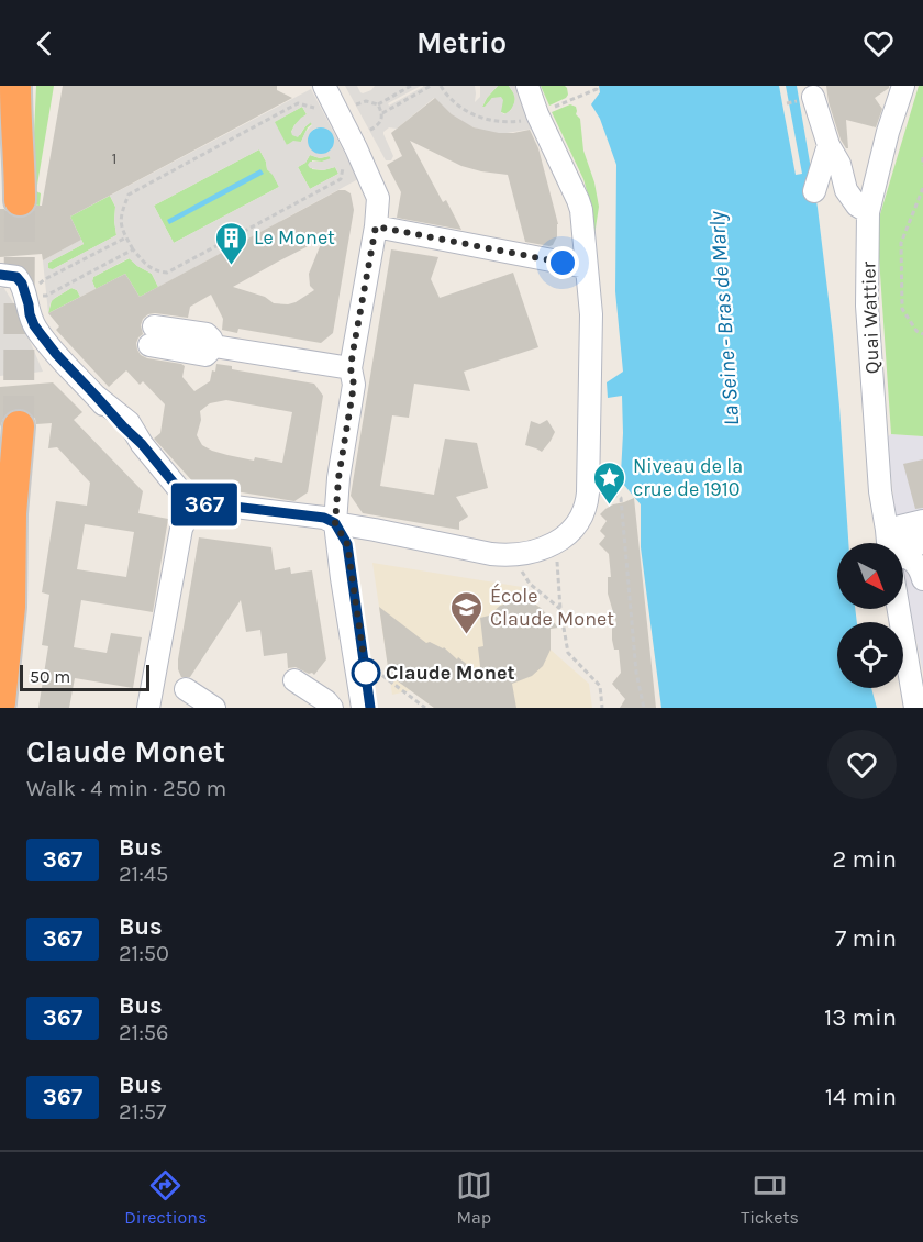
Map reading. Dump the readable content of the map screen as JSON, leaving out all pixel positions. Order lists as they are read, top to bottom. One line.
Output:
{"streets":{"street":["Quai Wattier"]},"water":["La Seine - Bras de Marly"],"places":{"building":["Le Monet"],"place":["Niveau de la crue de 1910"],"school or university":["École Claude Monet"],"other":["Claude Monet"]},"lines":["bus line 367"],"house_numbers":["1"],"scale_bar":"50 m","north":"bottom right","page":{"header":"Metrio","on_map":"367","scale":"50 m","heading":["Claude Monet","Walk · 4 min · 250 m"],"list":[{"mark":"367","name":"Bus","note":"21:45","value":"2 min"},{"mark":"367","name":"Bus","note":"21:50","value":"7 min"},{"mark":"367","name":"Bus","note":"21:56","value":"13 min"},{"mark":"367","name":"Bus","note":"21:57","value":"14 min"}],"tabs":["Directions","Map","Tickets"]}}
